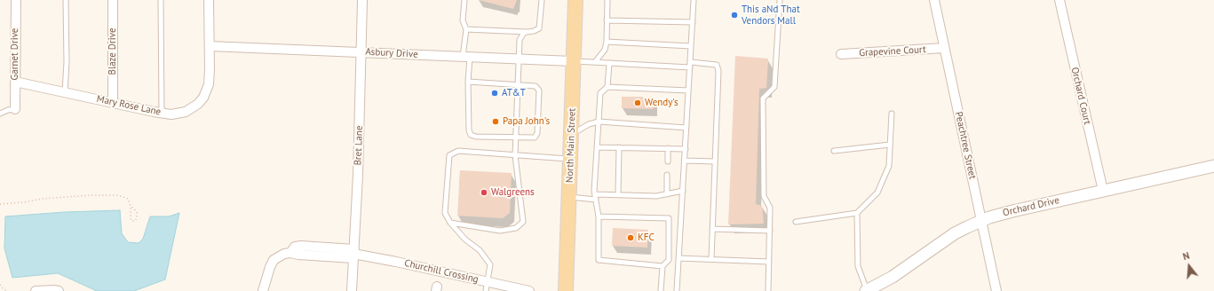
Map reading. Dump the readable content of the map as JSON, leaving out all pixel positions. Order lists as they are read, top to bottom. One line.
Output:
{"streets":{"main road":["North Main Street"],"street":["Blaze Drive","Grapevine Court","Asbury Drive","Garnet Drive","Orchard Court","Mary Rose Lane","Bret Lane","Peachtree Street","Orchard Drive","Churchill Crossing"]},"crossings":[["Blaze Drive","Mary Rose Lane"],["Grapevine Court","Peachtree Street"],["Asbury Drive","Mary Rose Lane"],["Asbury Drive","Bret Lane"],["Asbury Drive","North Main Street"],["Garnet Drive","Mary Rose Lane"],["Orchard Court","Orchard Drive"],["Bret Lane","Churchill Crossing"],["Peachtree Street","Orchard Drive"]],"places":["This aNd That Vendors Mall","AT&T","Wendy's","Papa John's","Walgreens","KFC"],"north":"top"}
